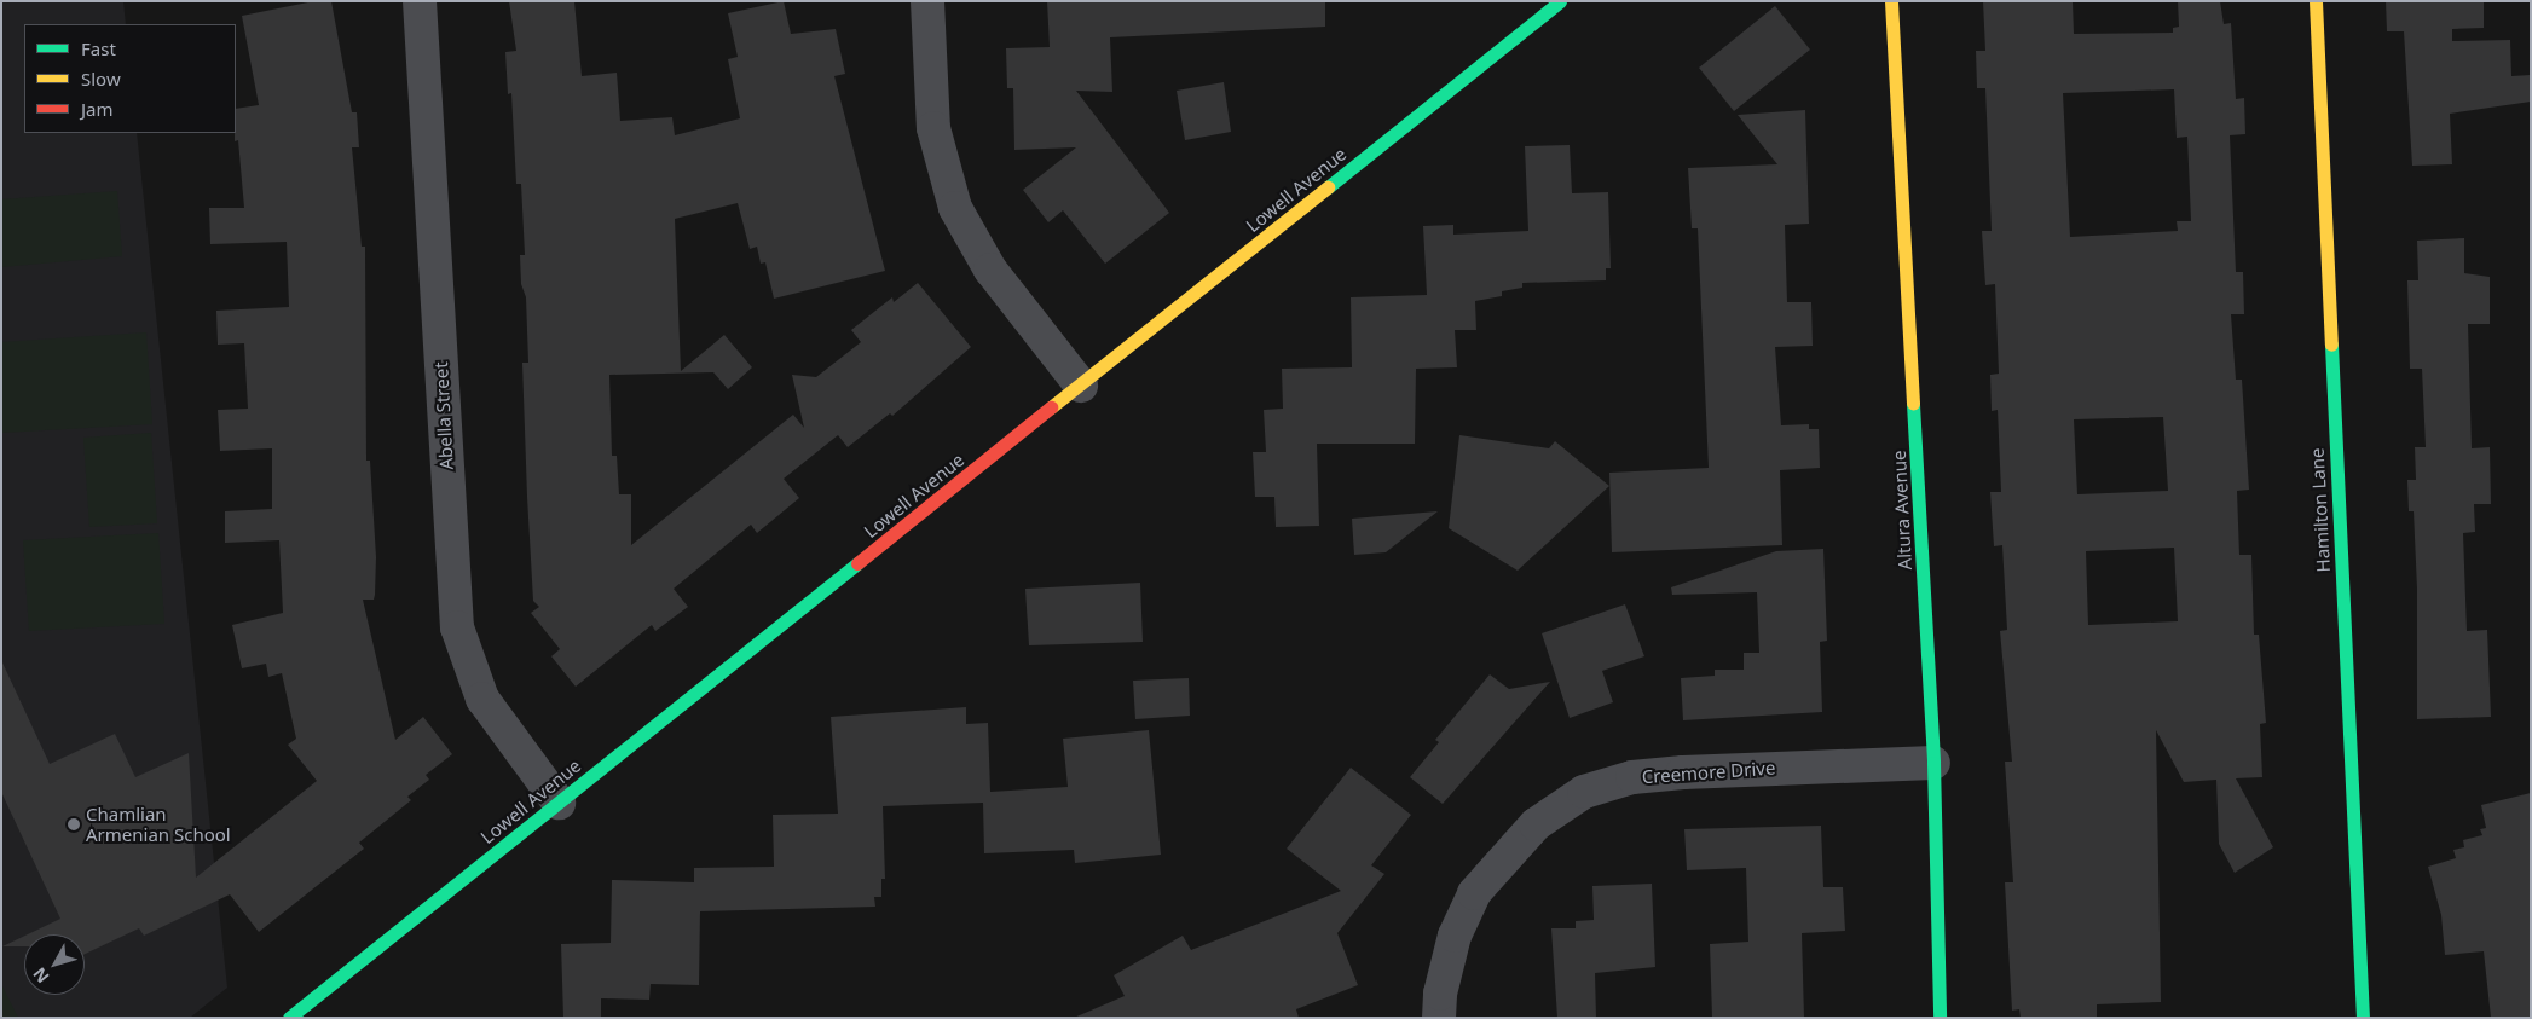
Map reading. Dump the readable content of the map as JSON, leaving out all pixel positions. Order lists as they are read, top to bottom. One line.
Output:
{"streets":{"street":["Lowell Avenue","Abella Street","Altura Avenue","Hamilton Lane","Creemore Drive"]},"crossings":[["Lowell Avenue","Abella Street"],["Altura Avenue","Creemore Drive"]],"places":["Chamlian Armenian School"],"legend":["Fast","Slow","Jam"],"north":"bottom left"}
